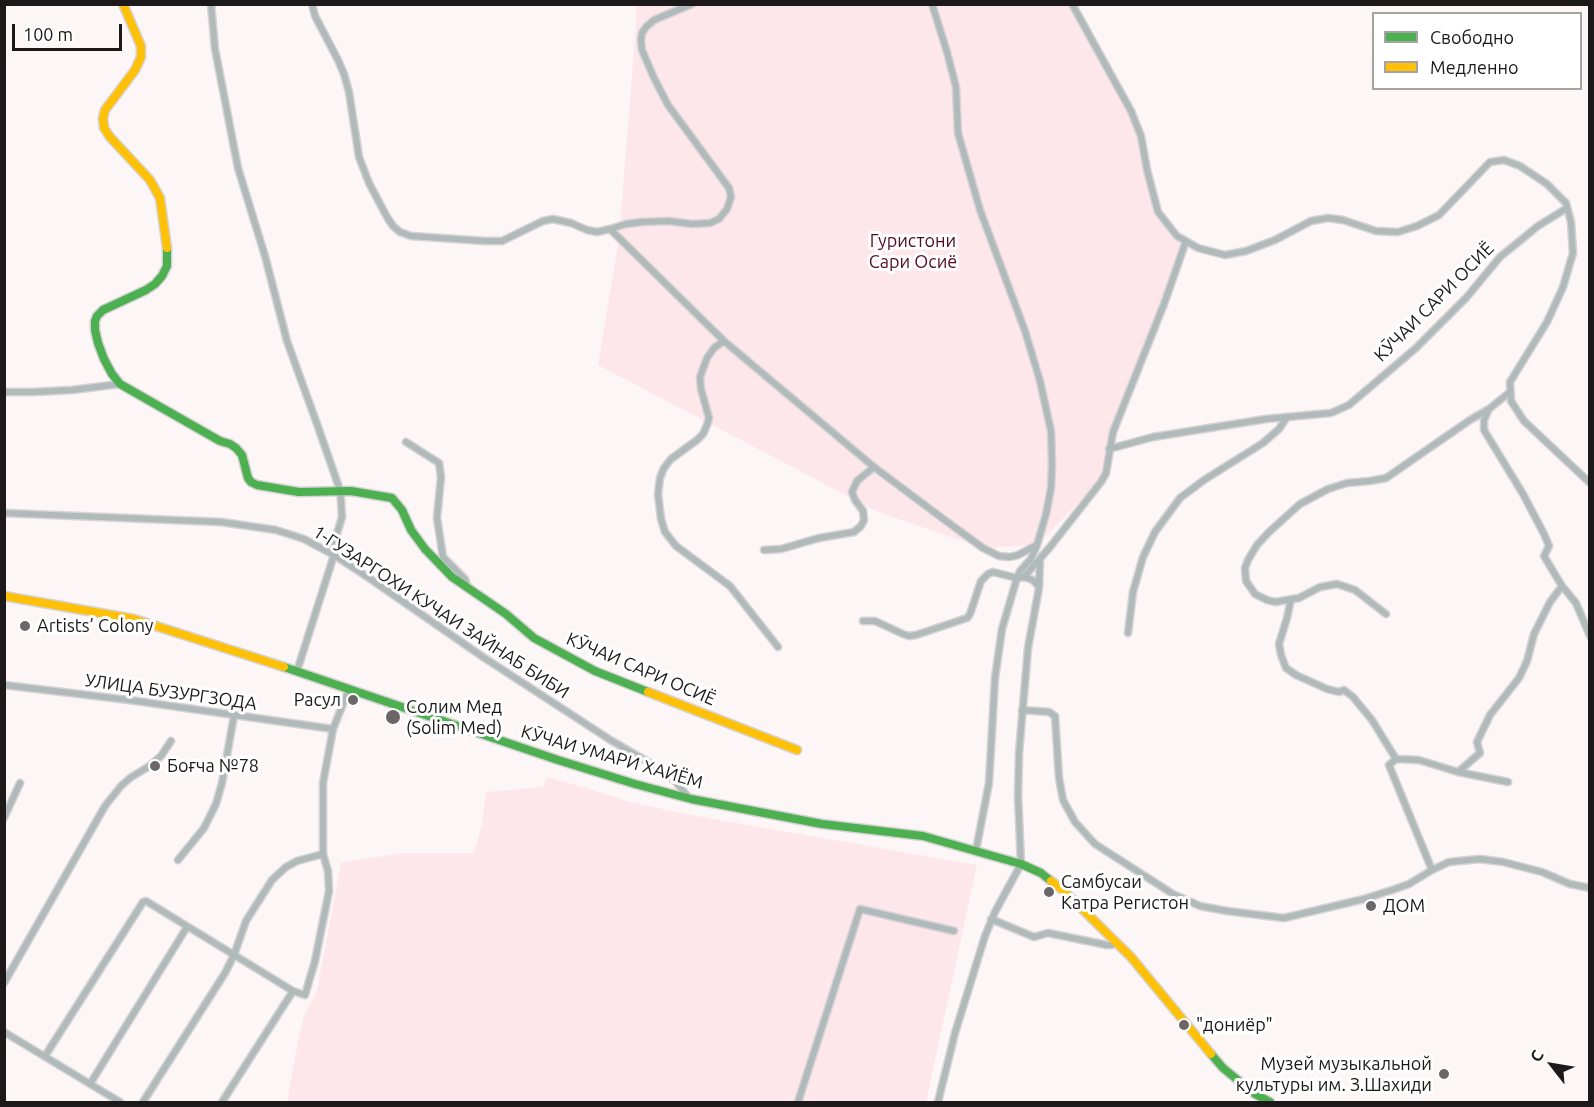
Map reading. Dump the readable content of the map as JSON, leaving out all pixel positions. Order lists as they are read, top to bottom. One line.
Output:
{"streets":{"main road":["КӮЧАИ САРИ ОСИЁ","КӮЧАИ УМАРИ ХАЙЁМ"],"street":["1-ГУЗАРГОХИ КУЧАИ ЗАЙНАБ БИБИ","УЛИЦА БУЗУРГЗОДА"]},"crossings":[["1-ГУЗАРГОХИ КУЧАИ ЗАЙНАБ БИБИ","КӮЧАИ УМАРИ ХАЙЁМ"]],"parks":["Гуристони Сари Осиё"],"places":["Artists’ Colony","Расул","Солим Мед (Solim Med)","Боғча №78","Самбусаи Катра Регистон","ДОМ","\"дониёр\"","Музей музыкальной культуры им. З.Шахиди"],"legend":["Свободно","Медленно"],"scale_bar":"100 m","north":"top left"}
